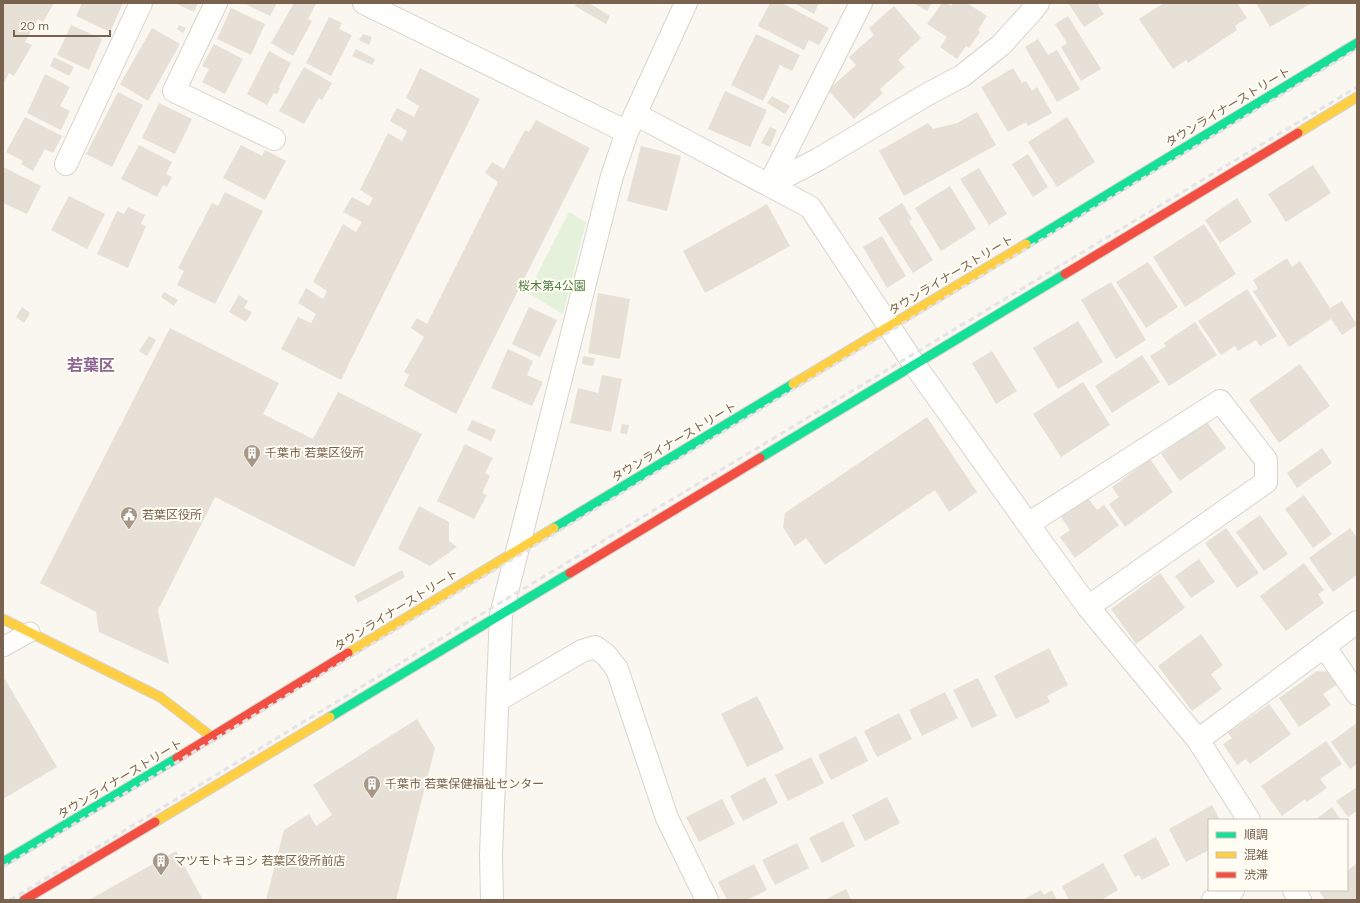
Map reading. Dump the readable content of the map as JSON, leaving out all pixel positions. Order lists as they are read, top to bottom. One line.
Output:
{"streets":{"street":["タウンライナーストリート"]},"districts":["若葉区"],"parks":["桜木第4公園"],"places":{"building":["千葉市 若葉区役所","千葉市 若葉保健福祉センター","マツモトキヨシ 若葉区役所前店"],"public building":["若葉区役所"]},"legend":["順調","混雑","渋滞"],"scale_bar":"20 m"}
